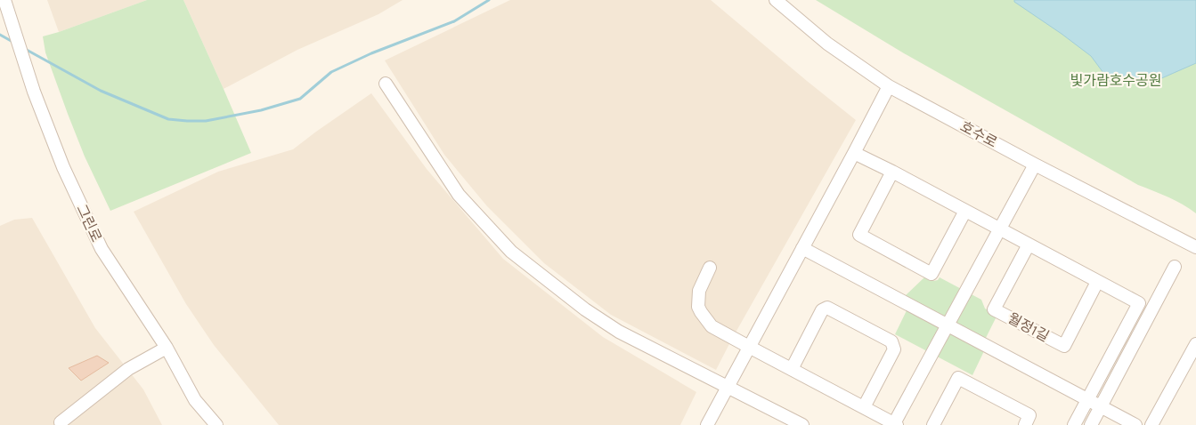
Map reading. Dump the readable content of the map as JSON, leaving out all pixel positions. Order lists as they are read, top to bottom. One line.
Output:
{"streets":{"street":["호수로","그린로","월정1길"]},"parks":["빛가람호수공원"]}
